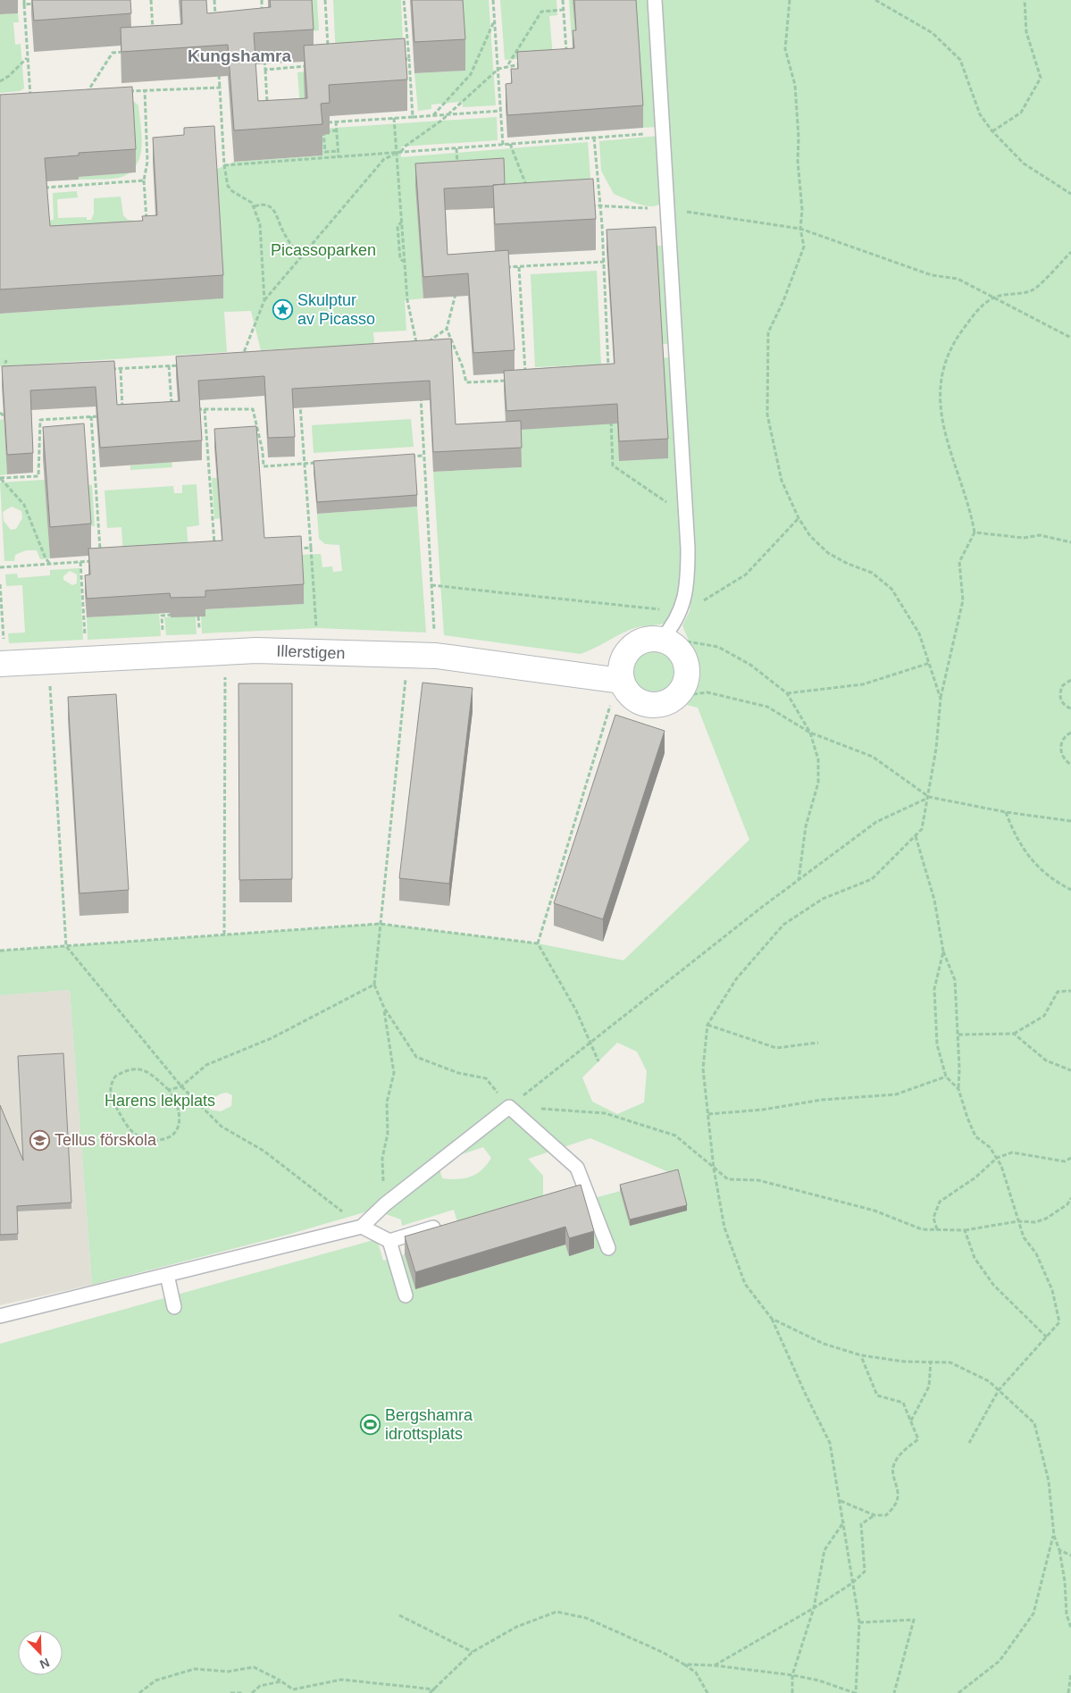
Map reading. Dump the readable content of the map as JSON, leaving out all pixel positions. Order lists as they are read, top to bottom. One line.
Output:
{"streets":{"street":["Illerstigen"]},"districts":["Kungshamra"],"parks":["Picassoparken","Harens lekplats"],"places":{"place":["Skulptur av Picasso"],"school or university":["Tellus förskola"],"sports":["Bergshamra idrottsplats"]},"north":"bottom right"}
